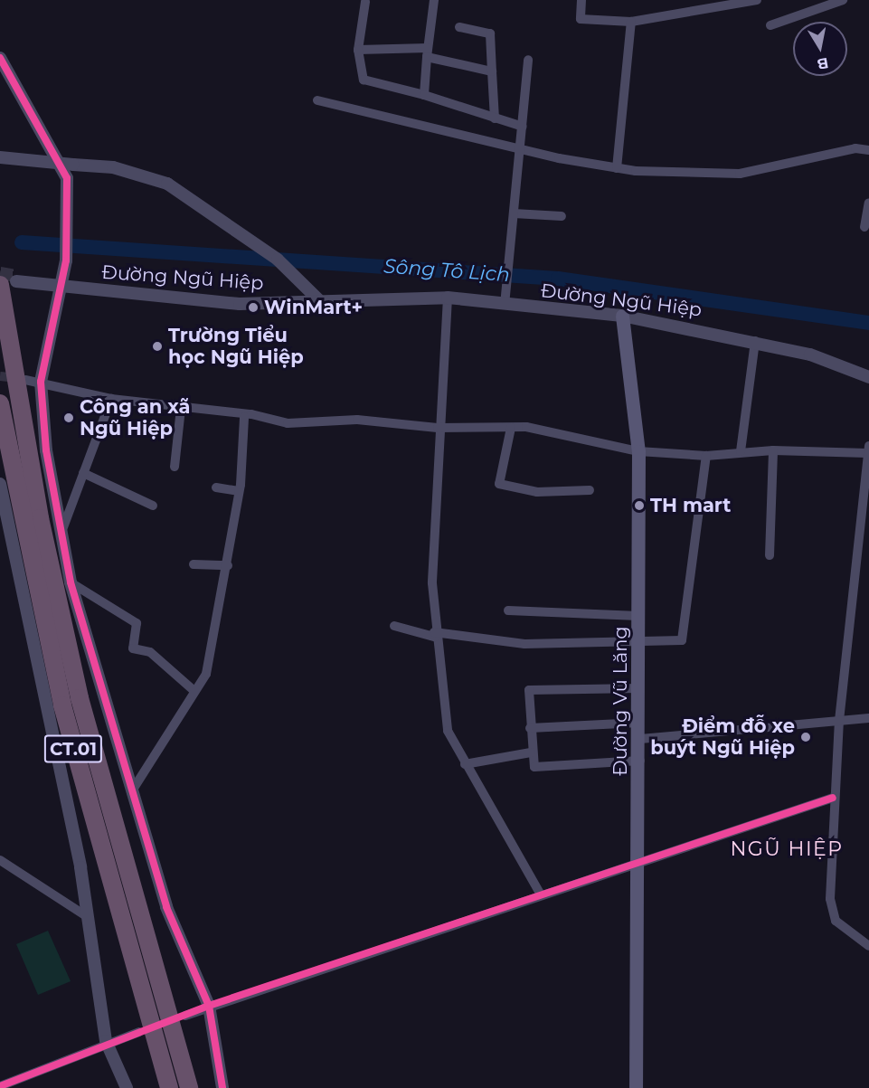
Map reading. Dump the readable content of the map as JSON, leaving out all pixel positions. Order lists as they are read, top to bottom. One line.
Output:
{"streets":{"highway":["CT.01"],"main road":["Đường Vũ Lăng"],"street":["Đường Ngũ Hiệp"]},"crossings":[["Đường Ngũ Hiệp","Đường Vũ Lăng"],["Đường Ngũ Hiệp","CT.01"]],"districts":["NGŨ HIỆP"],"water":["Sông Tô Lịch"],"places":["WinMart+","Trường Tiểu học Ngũ Hiệp","Công an xã Ngũ Hiệp","TH mart","Điểm đỗ xe buýt Ngũ Hiệp"],"north":"bottom"}
